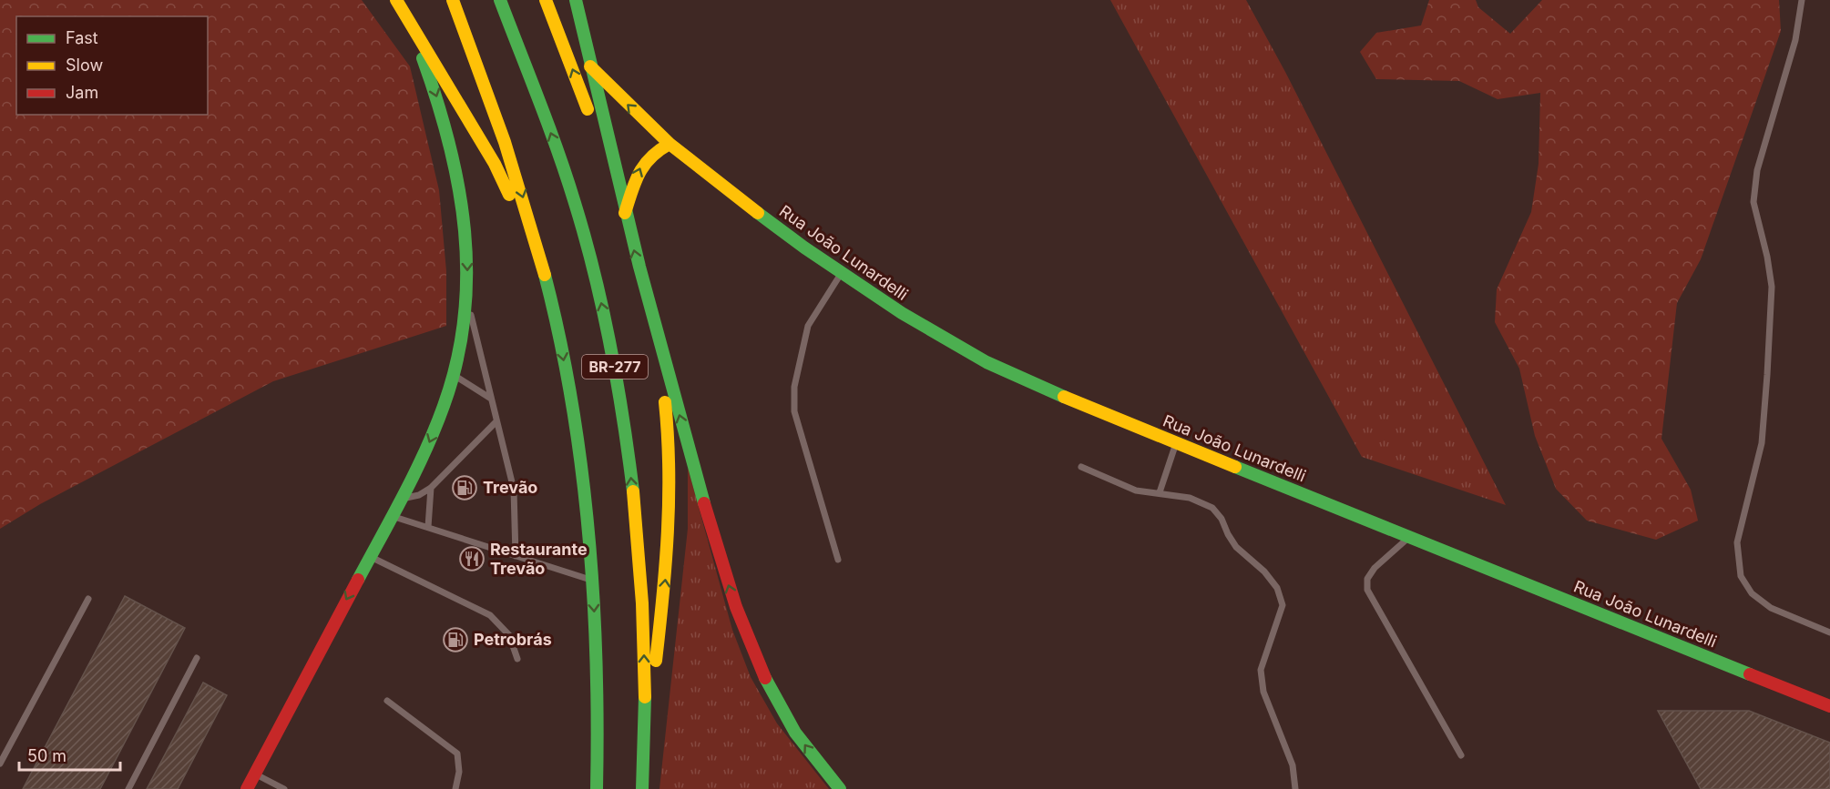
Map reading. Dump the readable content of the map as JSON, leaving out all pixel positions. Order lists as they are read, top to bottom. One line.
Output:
{"streets":{"main road":["Rua João Lunardelli","BR-277"]},"places":{"fuel station":["Trevão","Petrobrás"],"restaurant":["Restaurante Trevão"]},"legend":["Fast","Slow","Jam"],"scale_bar":"50 m"}
